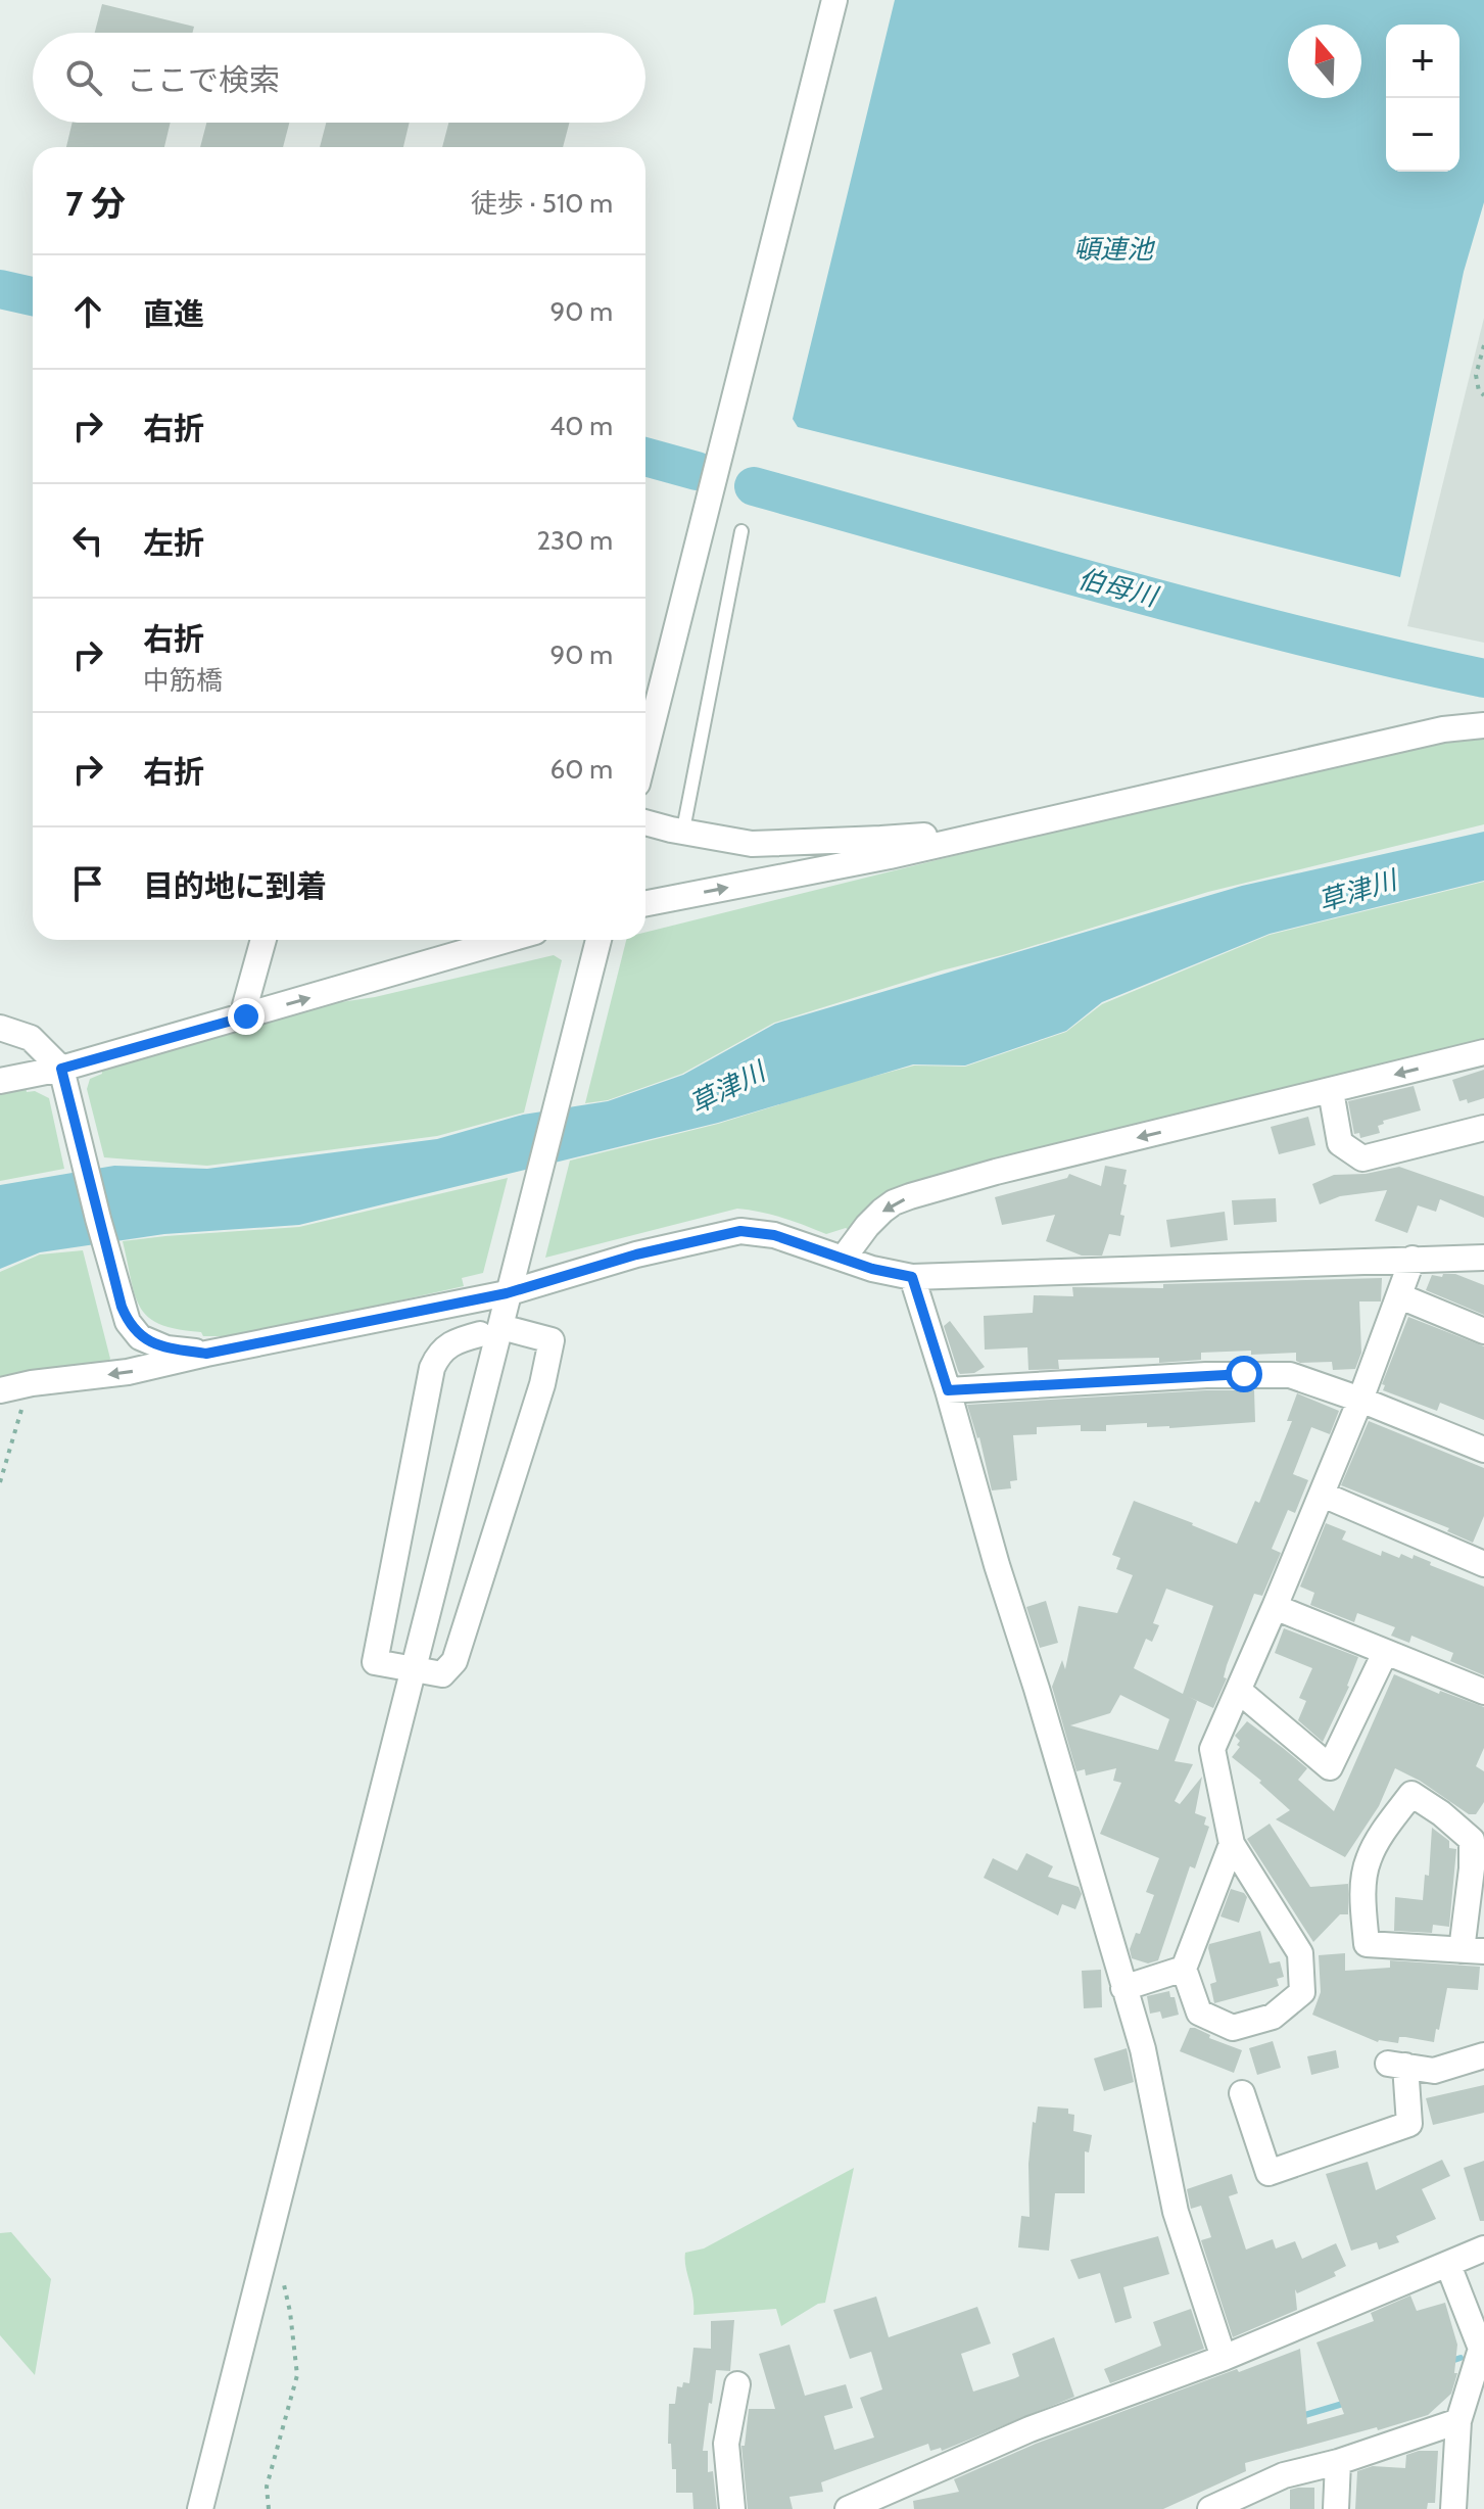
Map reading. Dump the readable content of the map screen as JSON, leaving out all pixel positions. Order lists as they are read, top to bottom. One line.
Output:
{"water":["頓連池","伯母川","草津川"],"north":"top","page":{"map_buttons":["+","−"],"search":"ここで検索","heading":["7 分","徒歩 · 510 m"],"list":[["直進","90 m"],["右折","40 m"],["左折","230 m"],["右折","中筋橋","90 m"],["右折","60 m"],"目的地に到着"]}}
